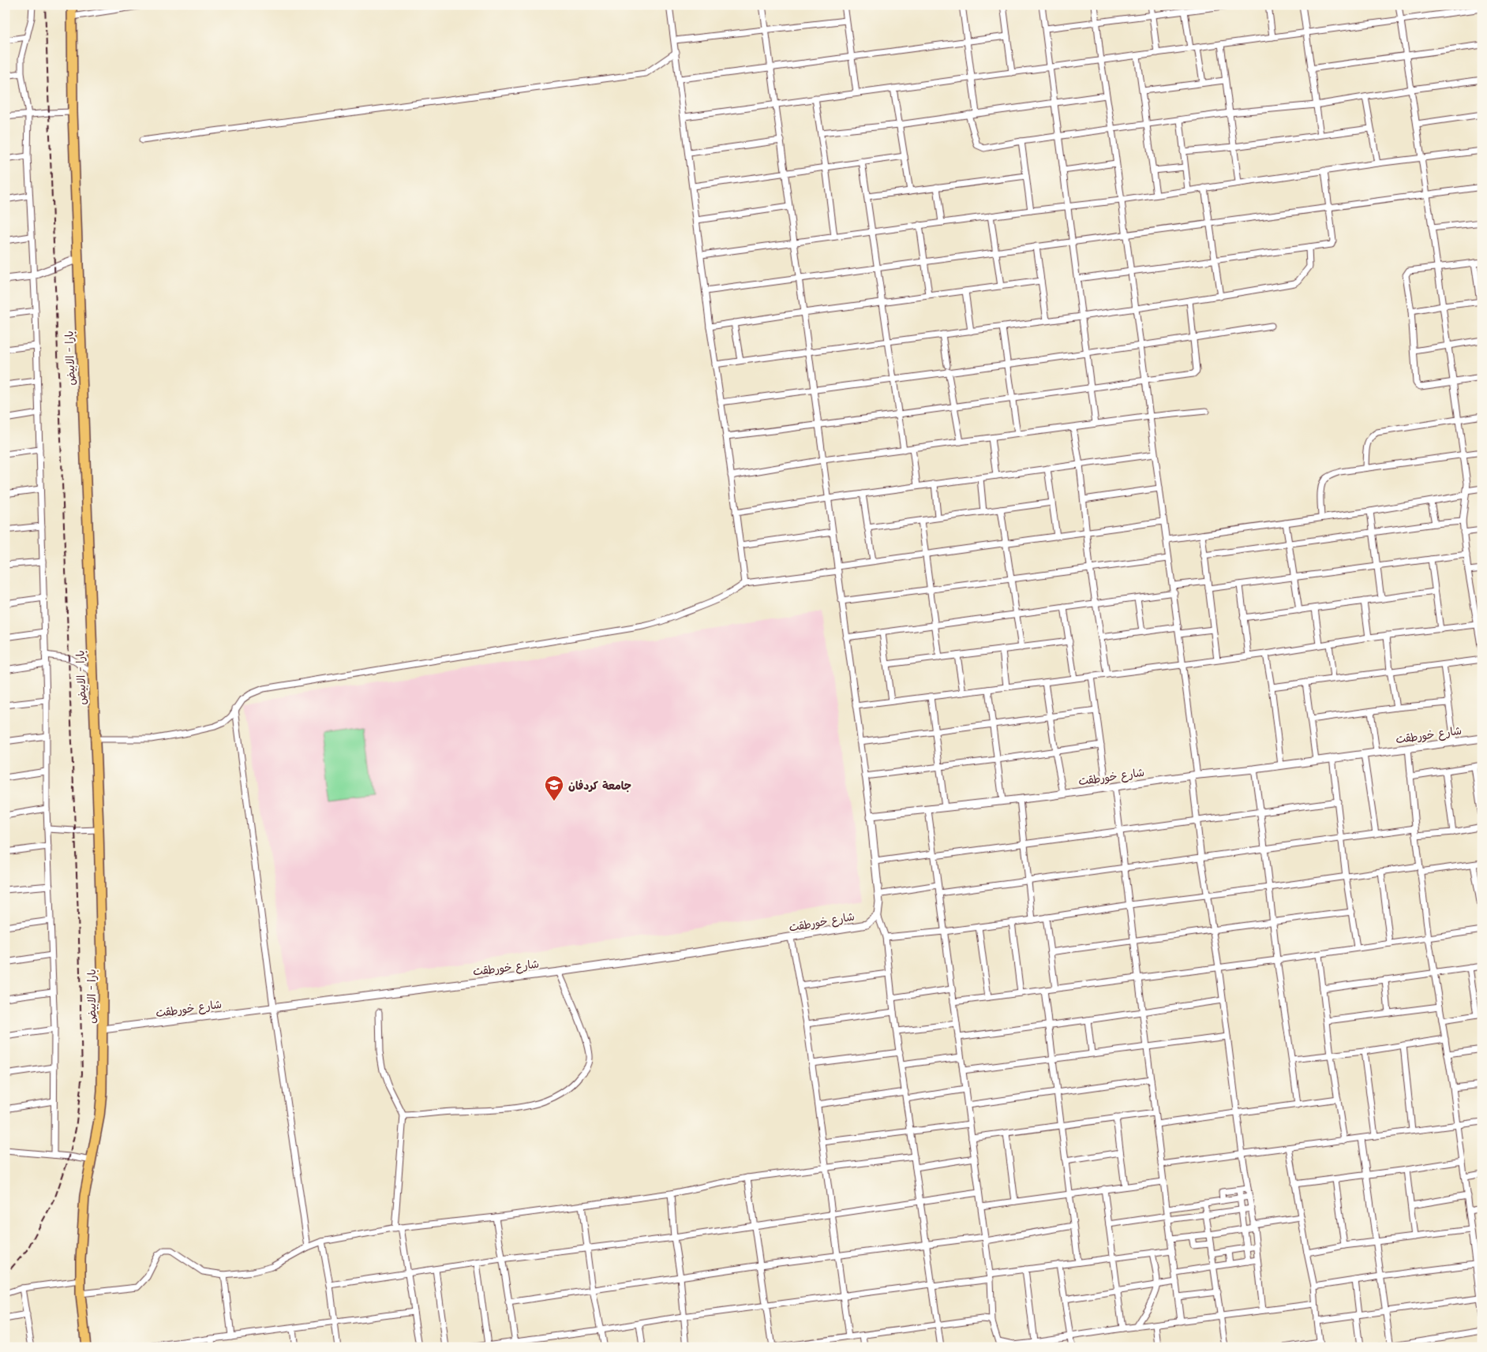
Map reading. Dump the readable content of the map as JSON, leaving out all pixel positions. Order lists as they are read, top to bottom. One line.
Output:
{"streets":{"main road":["بارا - الابيض"],"street":["شارع خورطقت"]},"crossings":[["بارا - الابيض","شارع خورطقت"]],"places":{"school or university":["جامعة كردفان"]}}
